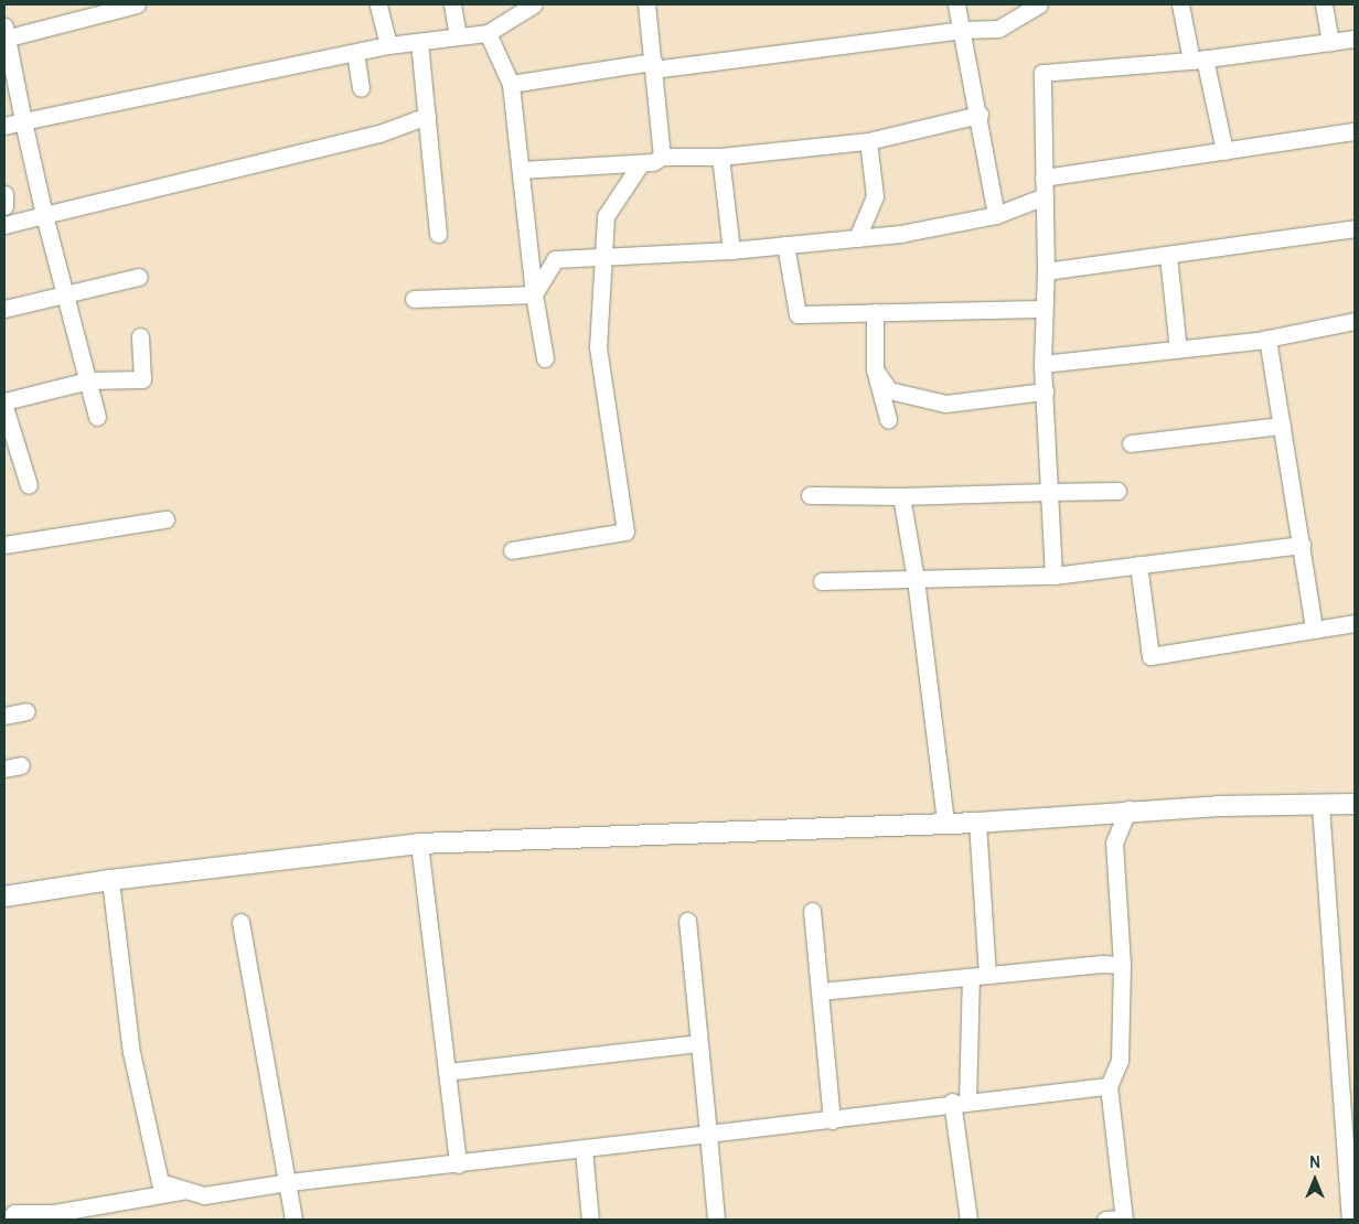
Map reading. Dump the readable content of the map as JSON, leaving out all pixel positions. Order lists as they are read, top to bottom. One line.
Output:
{"north":"top"}
